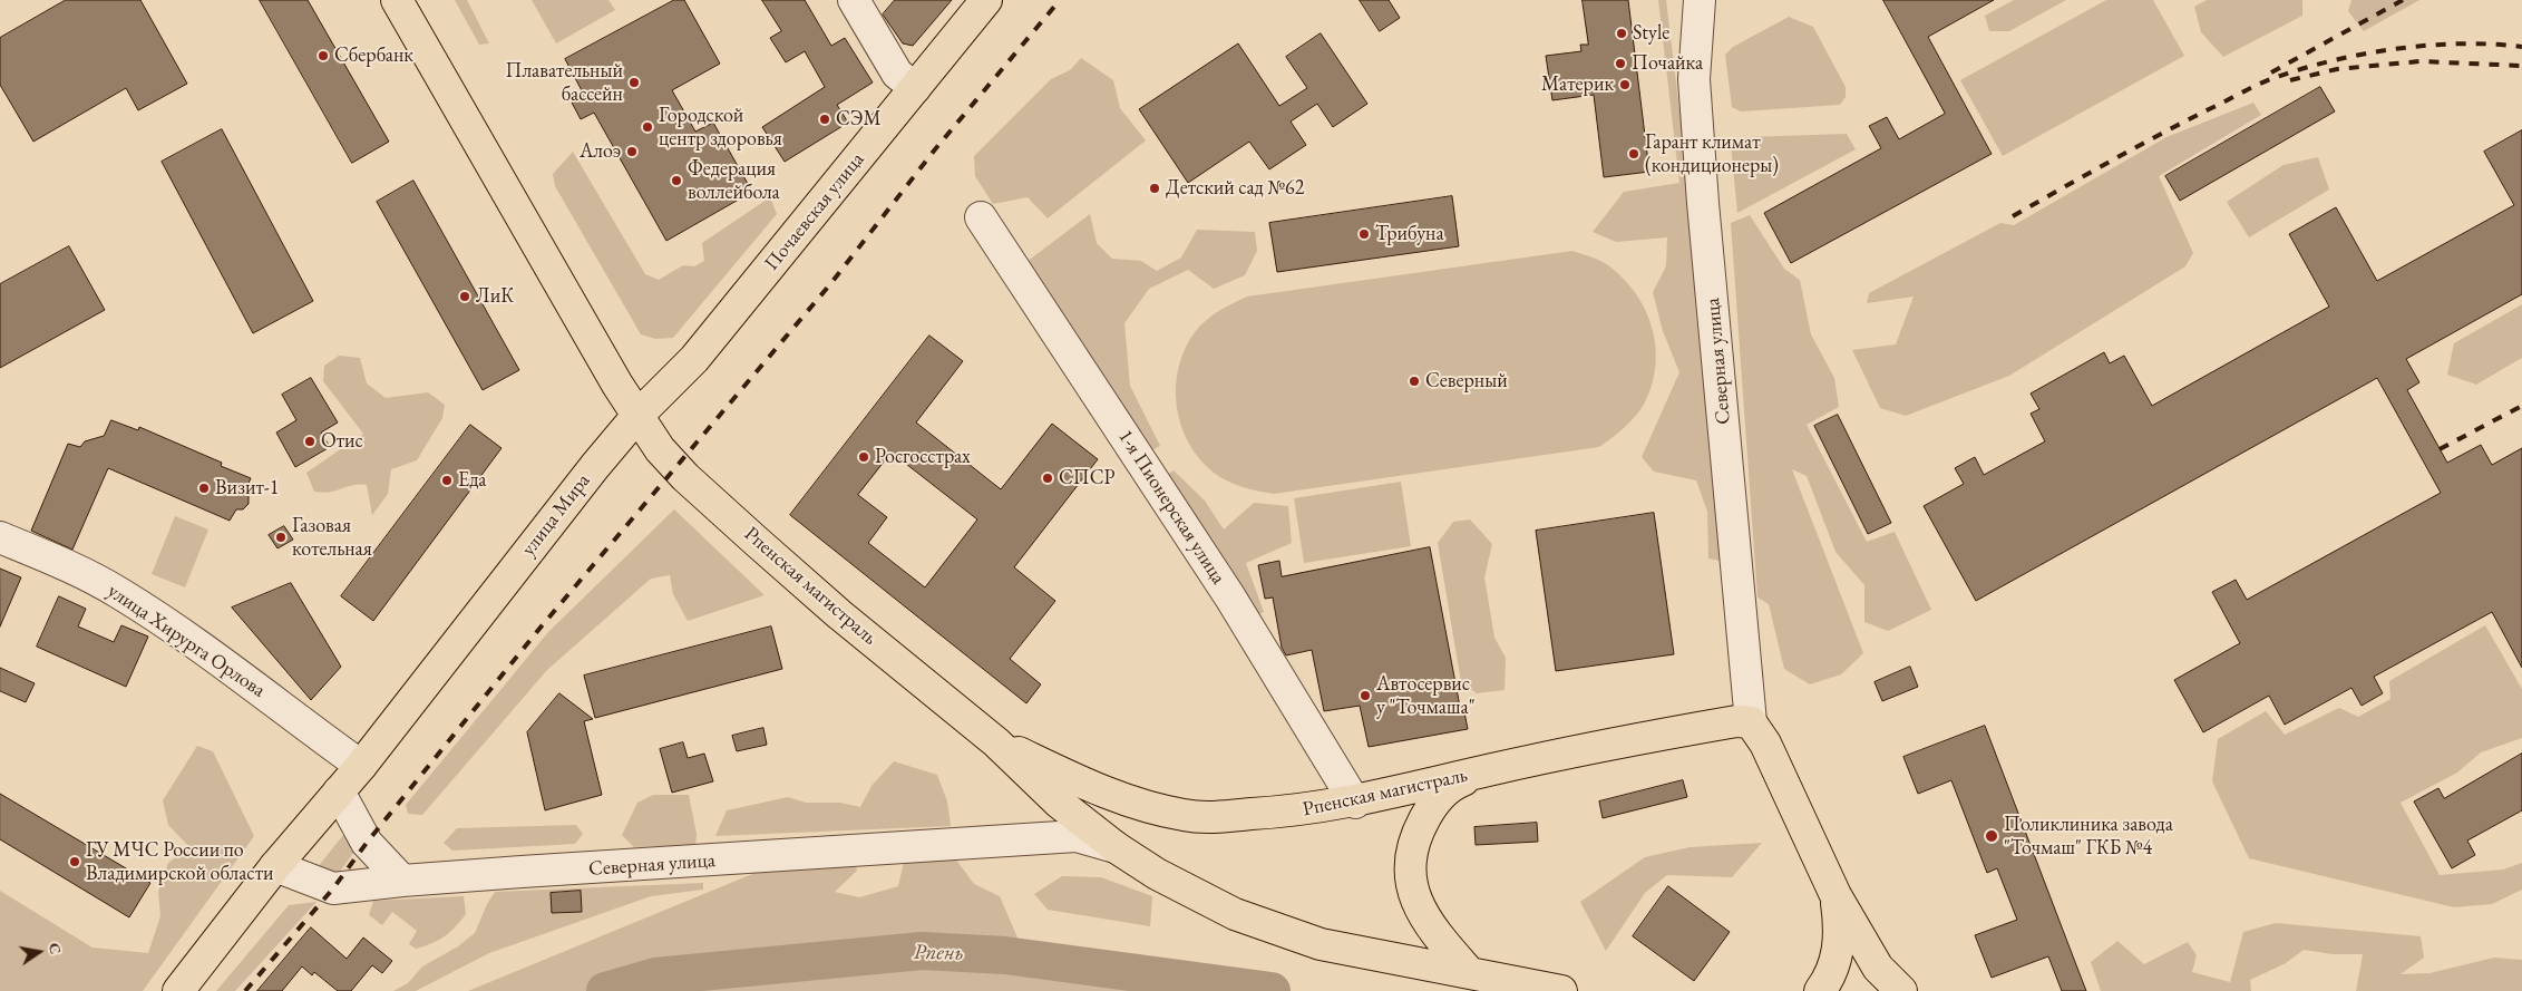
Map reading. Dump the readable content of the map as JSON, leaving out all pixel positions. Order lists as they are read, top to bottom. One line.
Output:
{"streets":{"main road":["Почаевская улица","улица Мира","Рпенская магистраль"],"street":["Северная улица","1-я Пионерская улица","улица Хирурга Орлова"]},"crossings":[["Почаевская улица","улица Мира"],["Почаевская улица","Рпенская магистраль"],["Северная улица","улица Мира"],["Северная улица","Рпенская магистраль"],["1-я Пионерская улица","Рпенская магистраль"],["улица Мира","Рпенская магистраль"],["улица Мира","улица Хирурга Орлова"]],"water":["Рпень"],"places":["Style","Сбербанк","Почайка","Плавательный бассейн","Материк","СЭМ","Городской центр здоровья","Алоэ","Гарант климат (кондиционеры)","Федерация воллейбола","Детский сад №62","Трибуна","ЛиК","Северный","Отис","Росгосстрах","СПСР","Еда","Визит-1","Газовая котельная","Автосервис у \"Точмаша\"","Поликлиника завода \"Точмаш\" ГКБ №4","ГУ МЧС России по Владимирской области"],"north":"right"}
